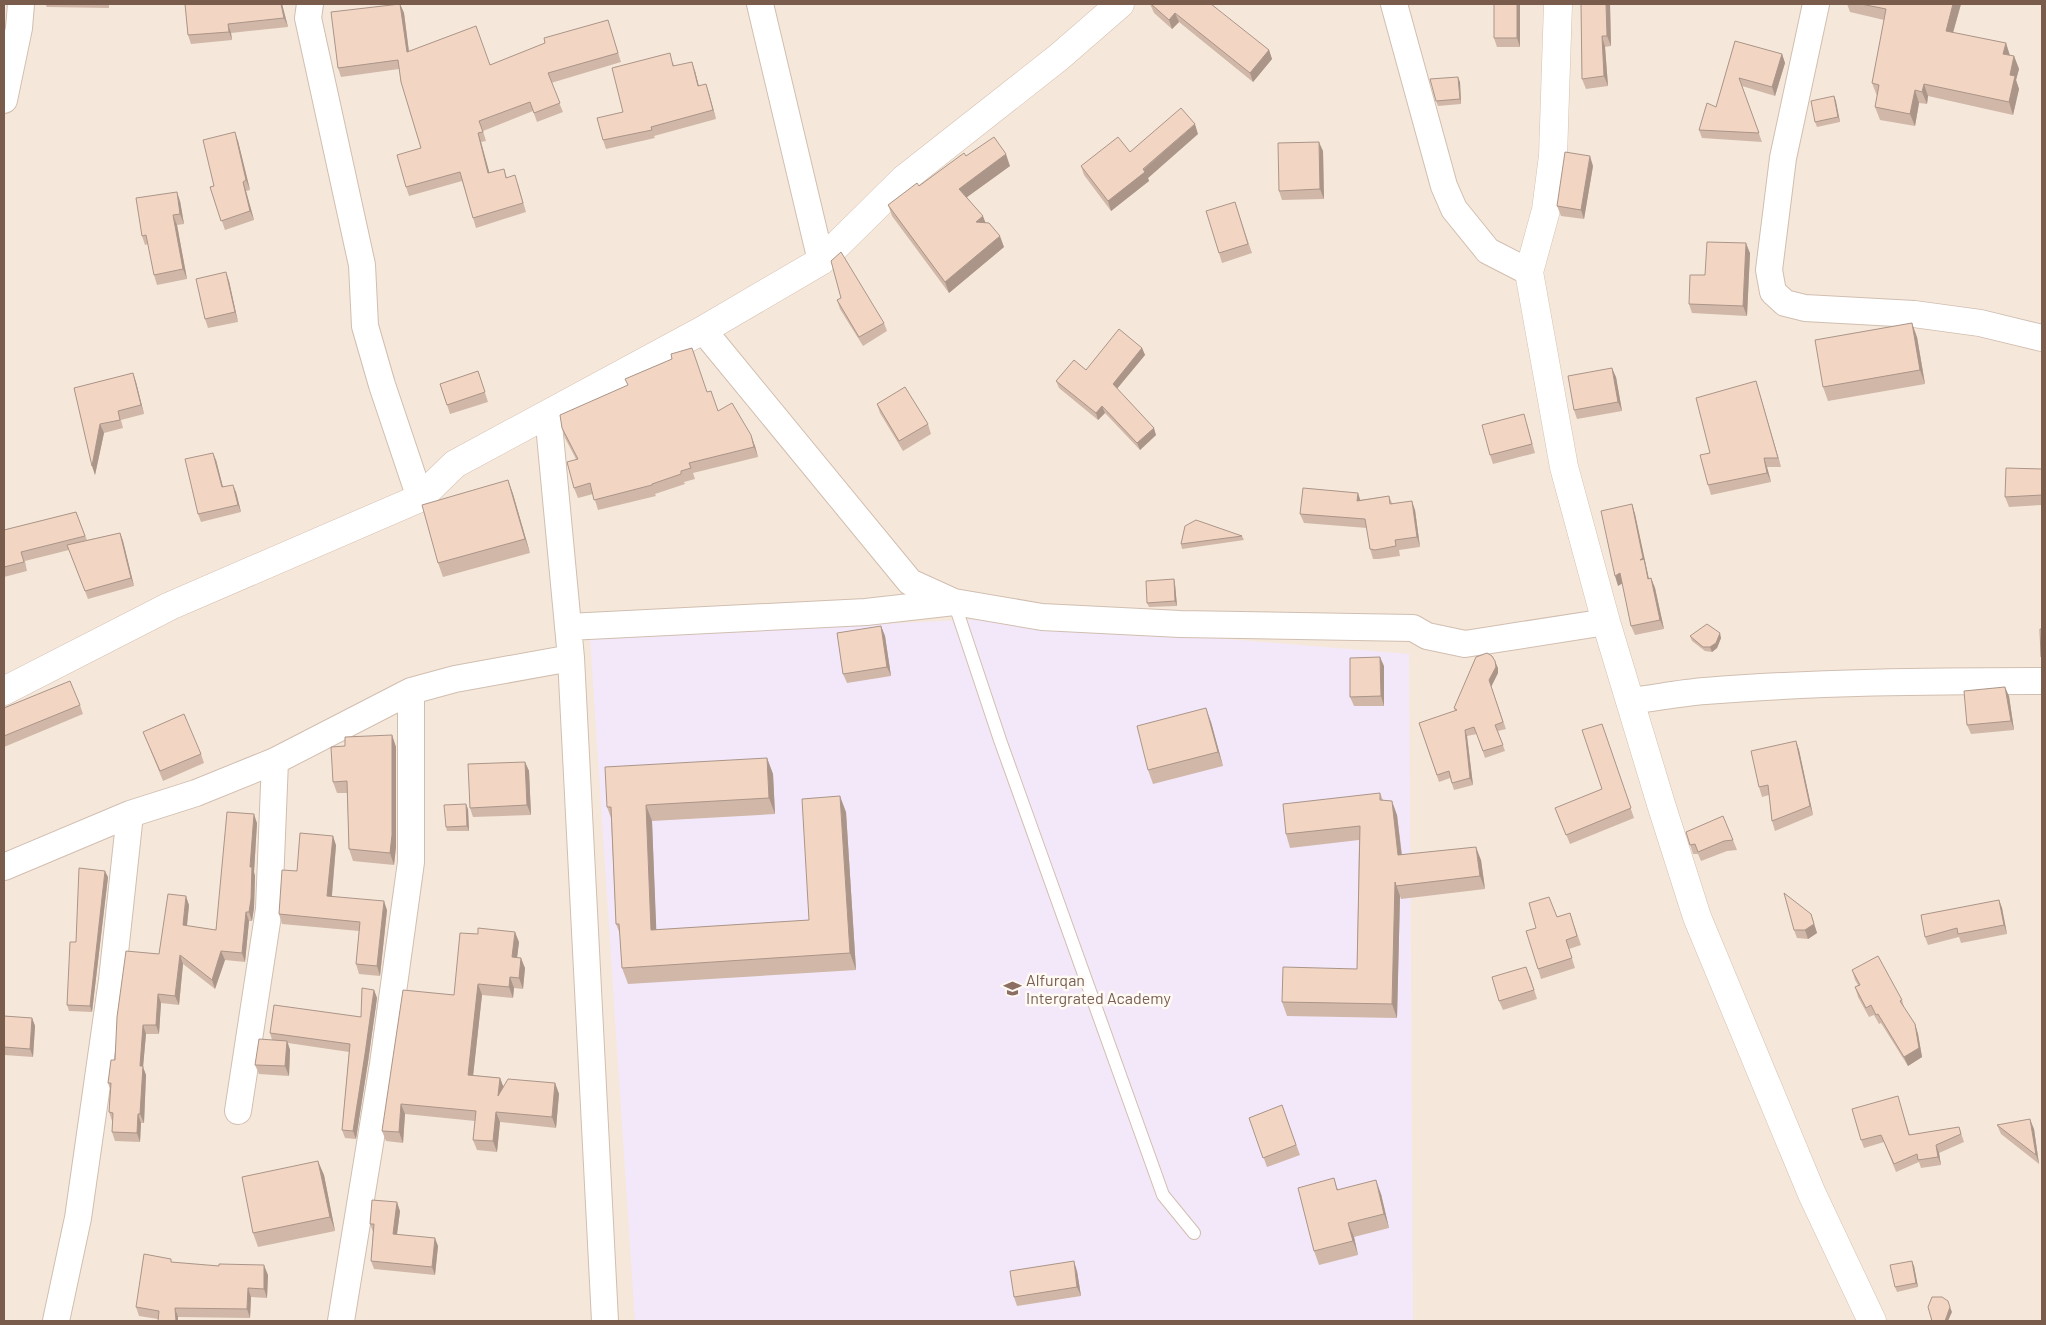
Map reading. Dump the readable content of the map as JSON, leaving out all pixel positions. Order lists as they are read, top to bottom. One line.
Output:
{"places":{"school or university":["Alfurqan Intergrated Academy"]}}
